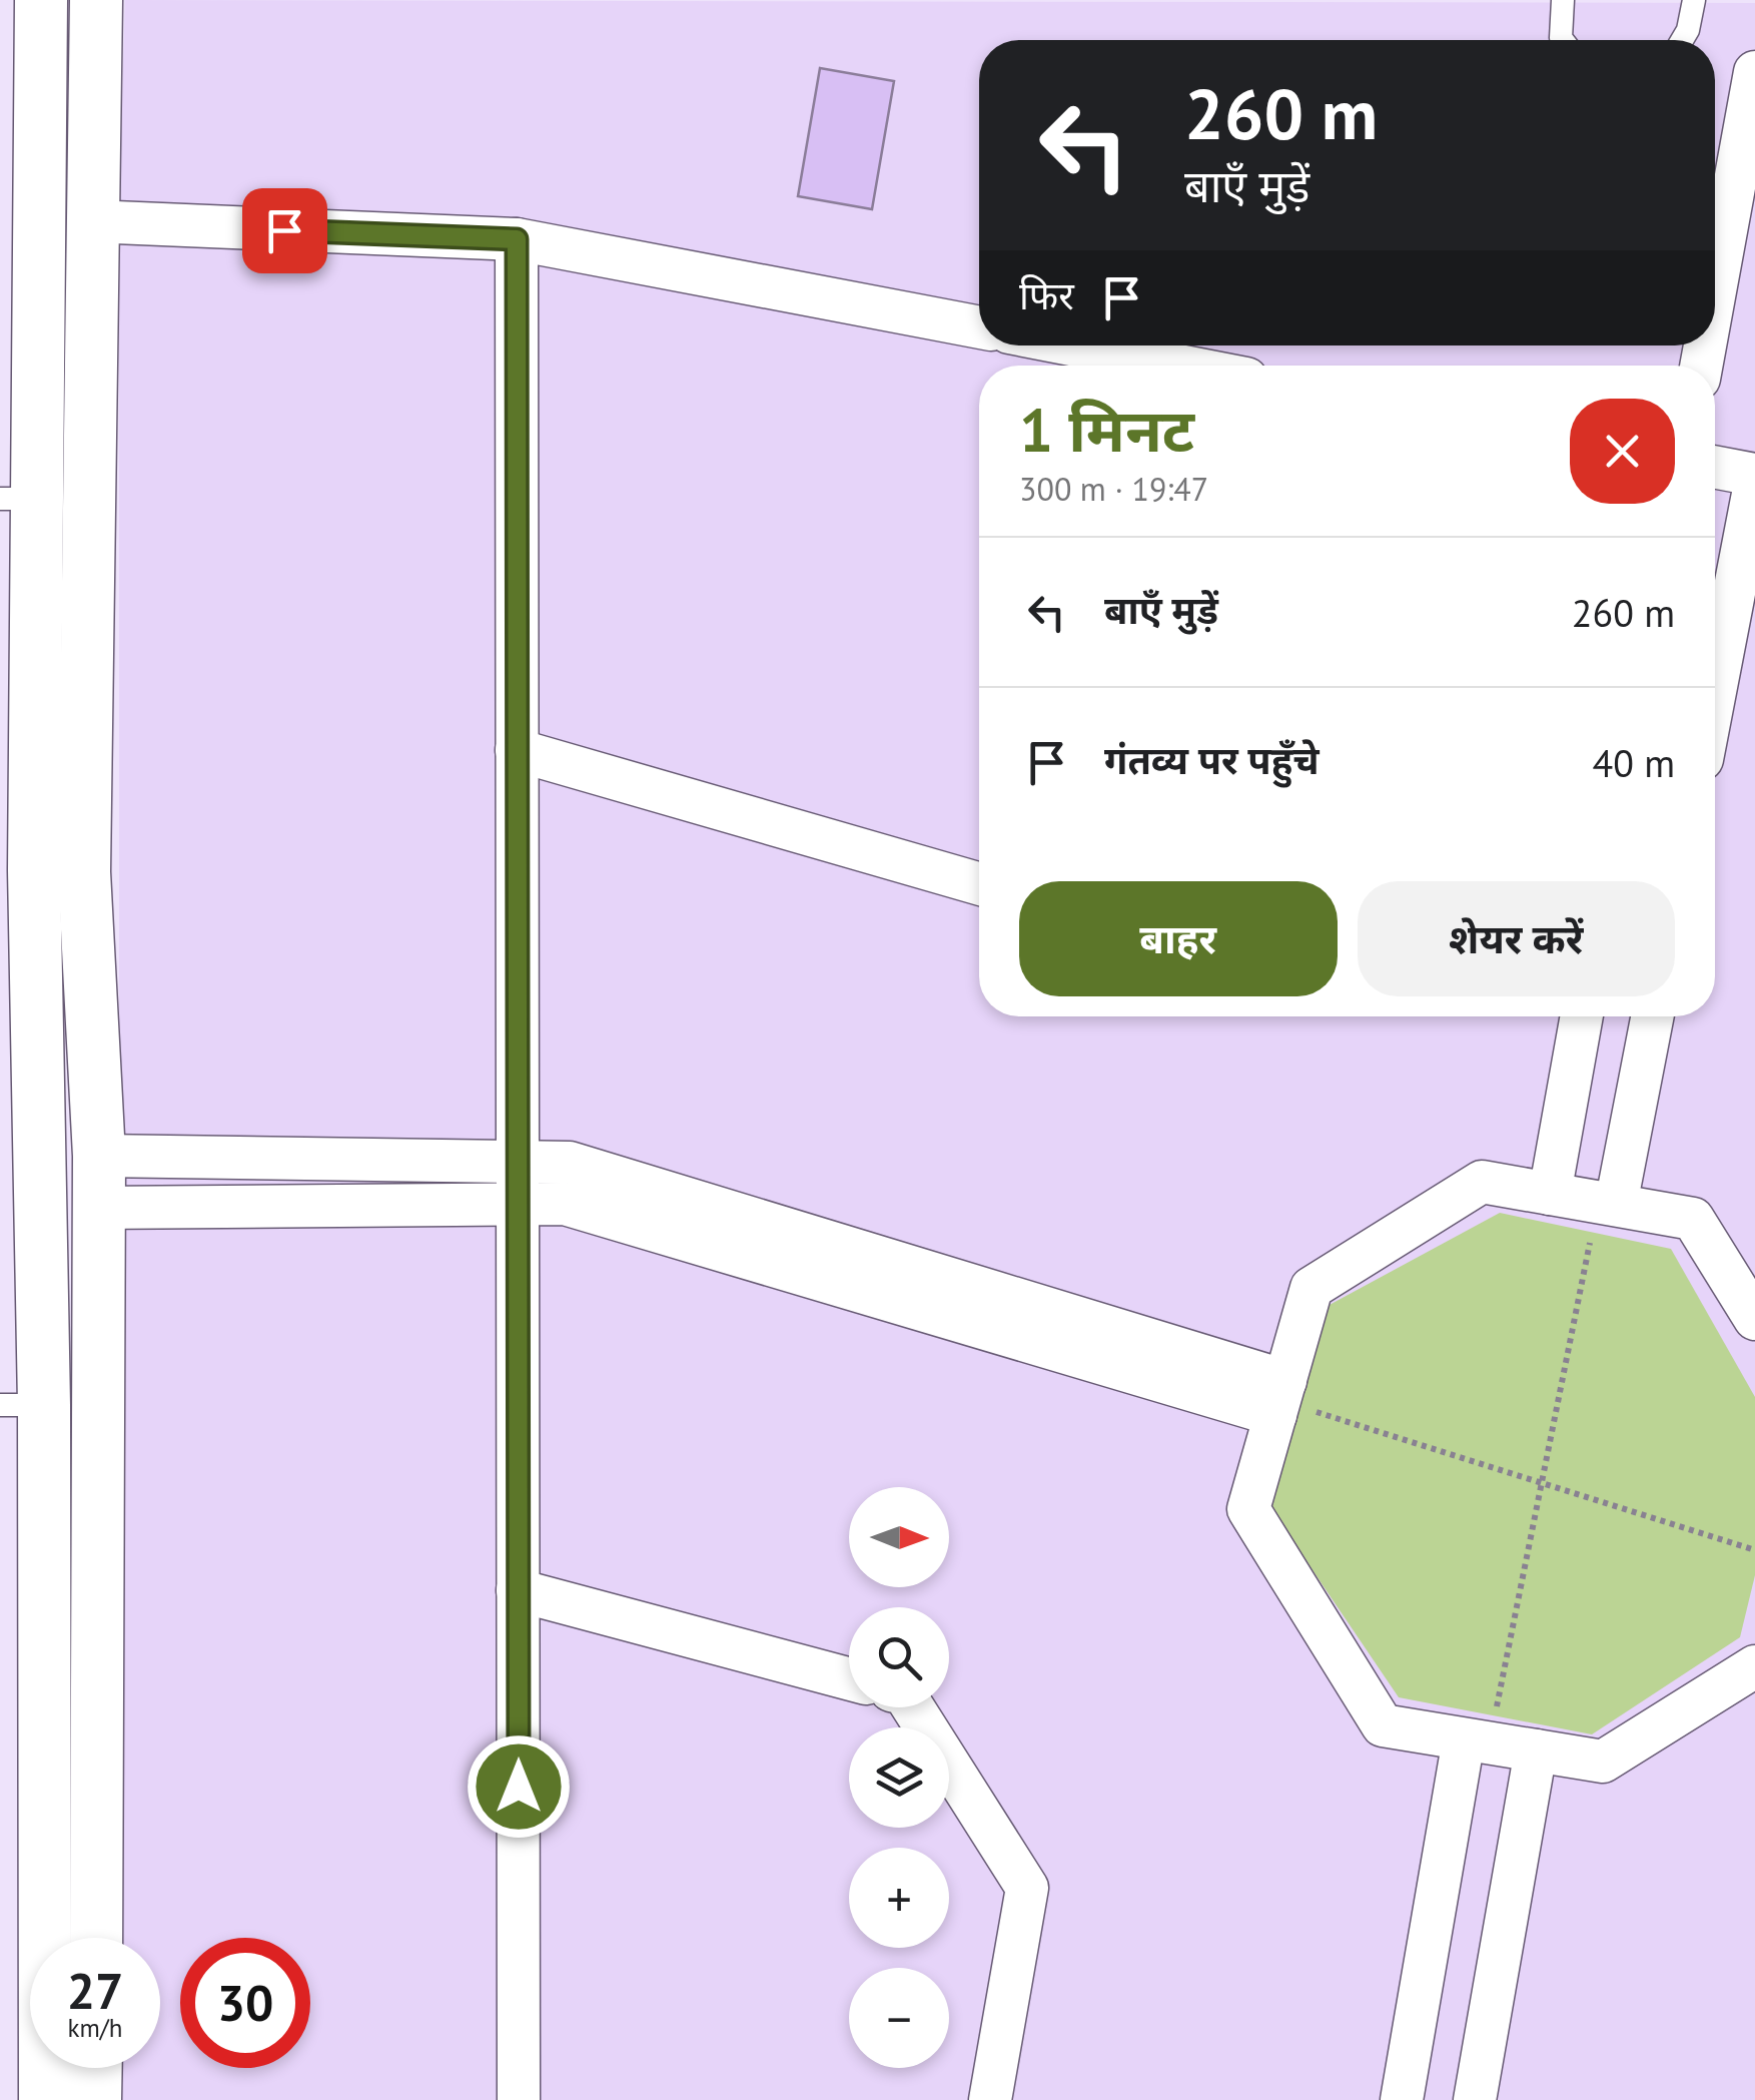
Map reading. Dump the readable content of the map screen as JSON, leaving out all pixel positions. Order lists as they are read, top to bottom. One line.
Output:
{"north":"right","page":{"turn":["260 m","बाएँ मुड़ें"],"then":"फिर","heading":["1 मिनट","300 m · 19:47"],"list":[{"name":"बाएँ मुड़ें","value":"260 m"},{"name":"गंतव्य पर पहुँचे","value":"40 m"}],"buttons":["बाहर","शेयर करें"],"map_buttons":["+","−"],"speed":"27 km/h","limit":"30"}}
